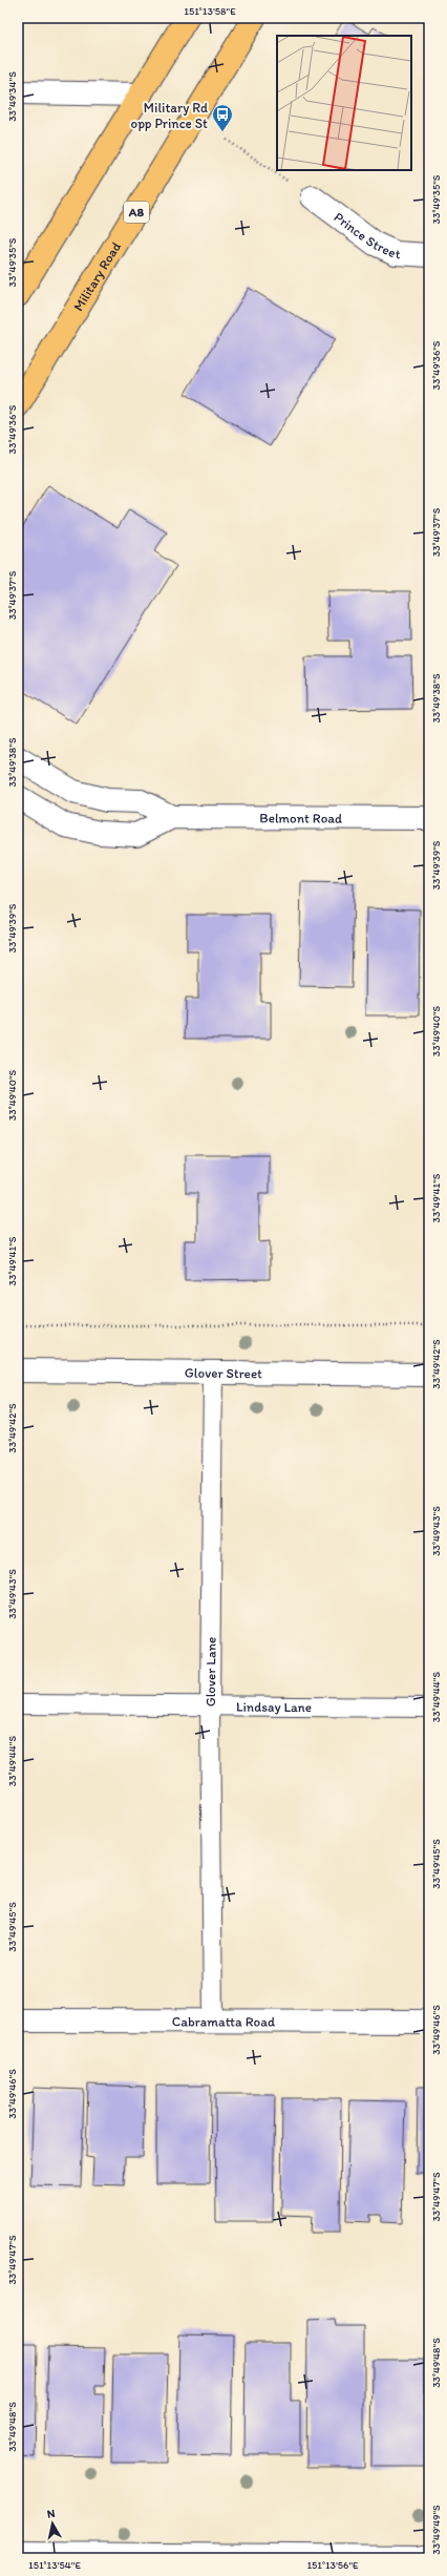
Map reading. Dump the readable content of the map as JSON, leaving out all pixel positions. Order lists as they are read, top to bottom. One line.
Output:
{"streets":{"highway":["A8","Military Road"],"street":["Prince Street","Belmont Road","Glover Street","Cabramatta Road"],"lane":["Glover Lane","Lindsay Lane"]},"crossings":[["Glover Street","Glover Lane"],["Glover Lane","Lindsay Lane"],["Glover Lane","Cabramatta Road"]],"places":{"bus stop":["Military Rd opp Prince St"]},"north":"top","coordinates":["151°13'58\"E","33°49'34\"S","33°49'35\"S","33°49'36\"S","33°49'37\"S","33°49'38\"S","33°49'39\"S","33°49'40\"S","33°49'41\"S","33°49'42\"S","33°49'43\"S","33°49'44\"S","33°49'45\"S","33°49'46\"S","33°49'47\"S","33°49'48\"S","33°49'49\"S","151°13'54\"E","151°13'56\"E"]}
